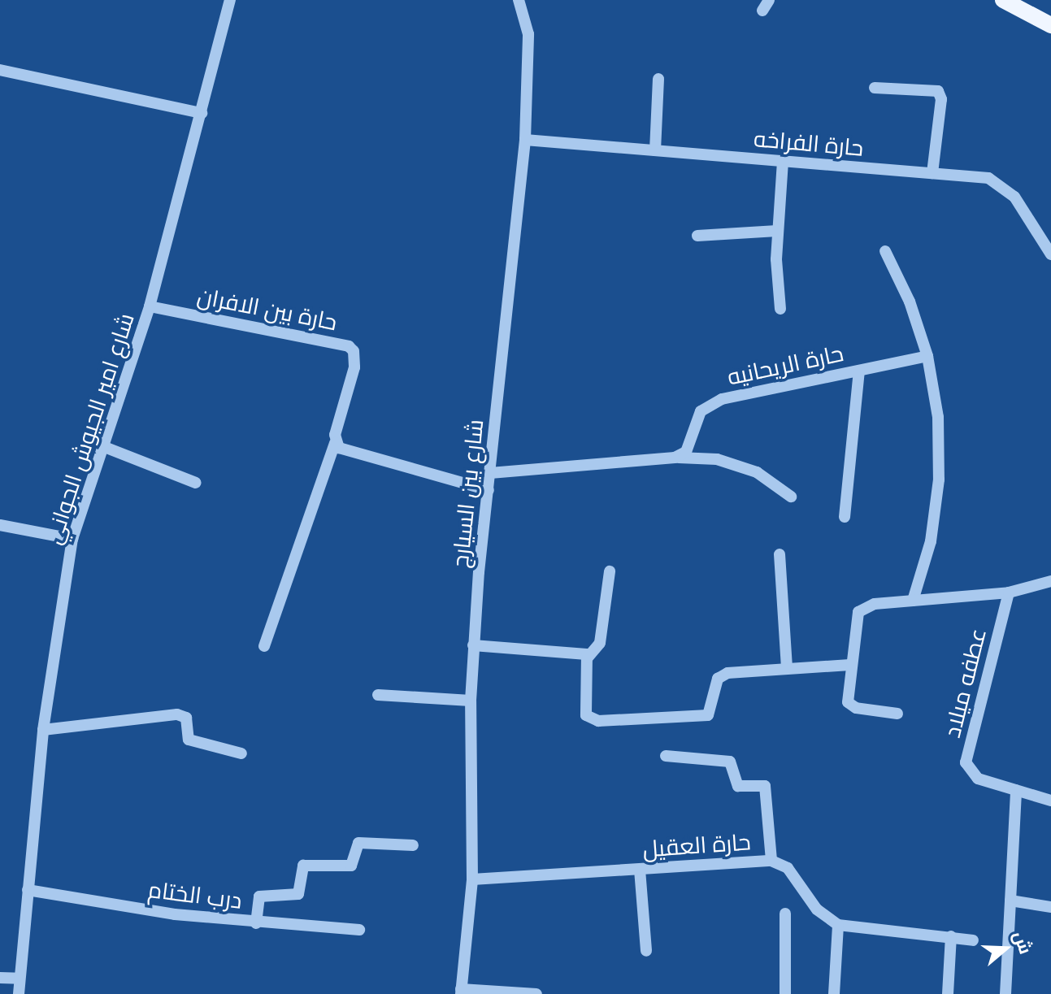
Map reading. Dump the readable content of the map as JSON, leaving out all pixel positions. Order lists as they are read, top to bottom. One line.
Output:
{"streets":{"street":["حارة الفراخه","حارة بين الافران","حارة الريحانيه","شارع امير الجيوش الجواني","شارع بين السيارج","عطفه ميلاد","حارة العقيل","درب الختام"]},"crossings":[["حارة الفراخه","شارع بين السيارج"],["حارة بين الافران","شارع امير الجيوش الجواني"],["شارع امير الجيوش الجواني","درب الختام"],["شارع بين السيارج","حارة العقيل"]],"north":"right"}
